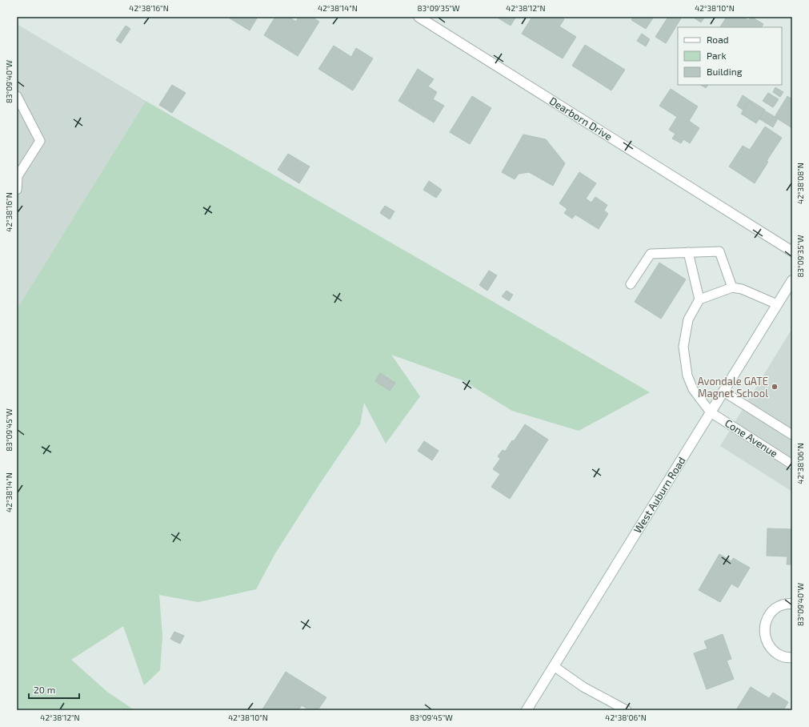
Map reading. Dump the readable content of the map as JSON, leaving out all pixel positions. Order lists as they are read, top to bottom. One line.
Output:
{"streets":{"street":["Dearborn Drive","West Auburn Road"],"lane":["Cone Avenue"]},"crossings":[["Cone Avenue","West Auburn Road"]],"places":["Avondale GATE Magnet School"],"legend":["Road","Park","Building"],"scale_bar":"20 m","coordinates":["42°38'16\"N","42°38'14\"N","83°09'35\"W","42°38'12\"N","42°38'10\"N","83°09'40\"W","42°38'08\"N","83°09'45\"W","42°38'06\"N"]}
